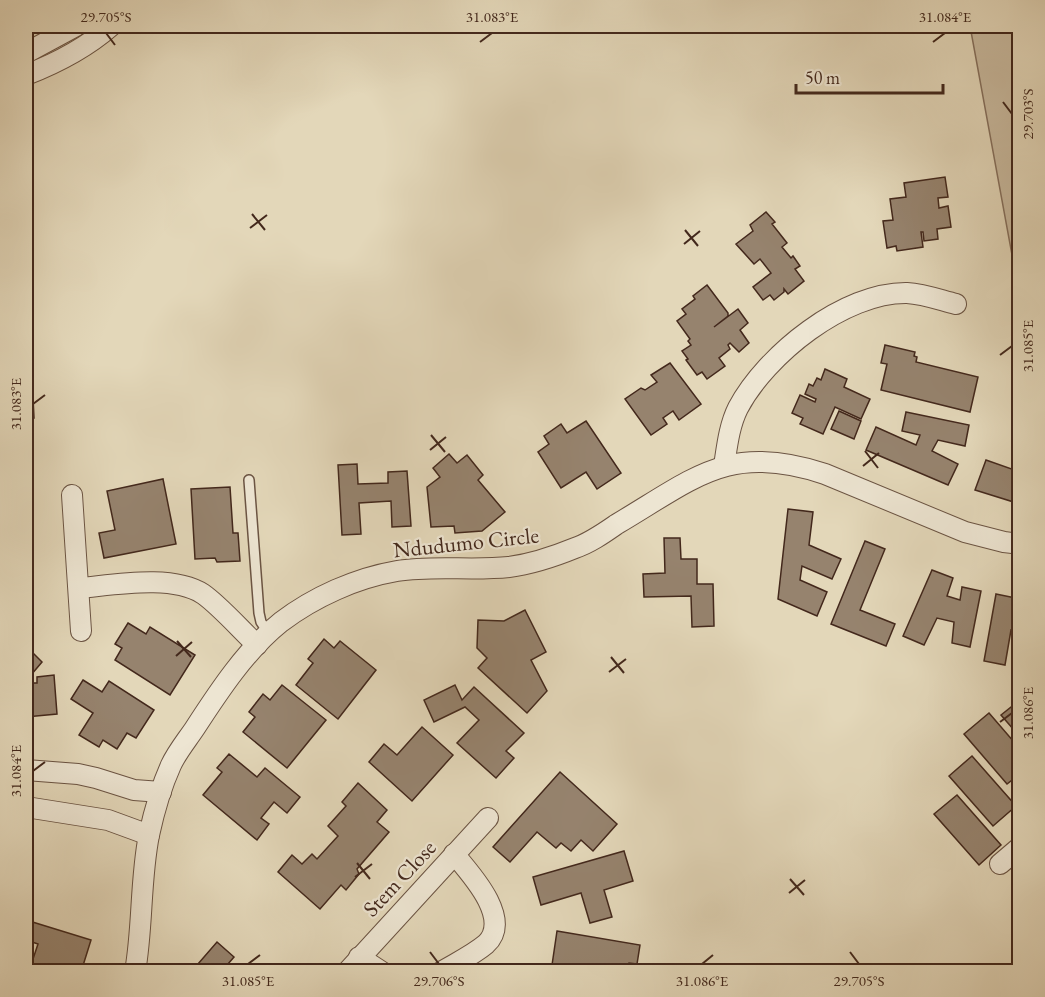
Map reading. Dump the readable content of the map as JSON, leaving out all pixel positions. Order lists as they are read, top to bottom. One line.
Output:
{"streets":{"street":["Ndudumo Circle","Stem Close"]},"scale_bar":"50 m","coordinates":["29.705°S","31.083°E","31.084°E","29.703°S","31.085°E","31.086°E","29.706°S"]}
